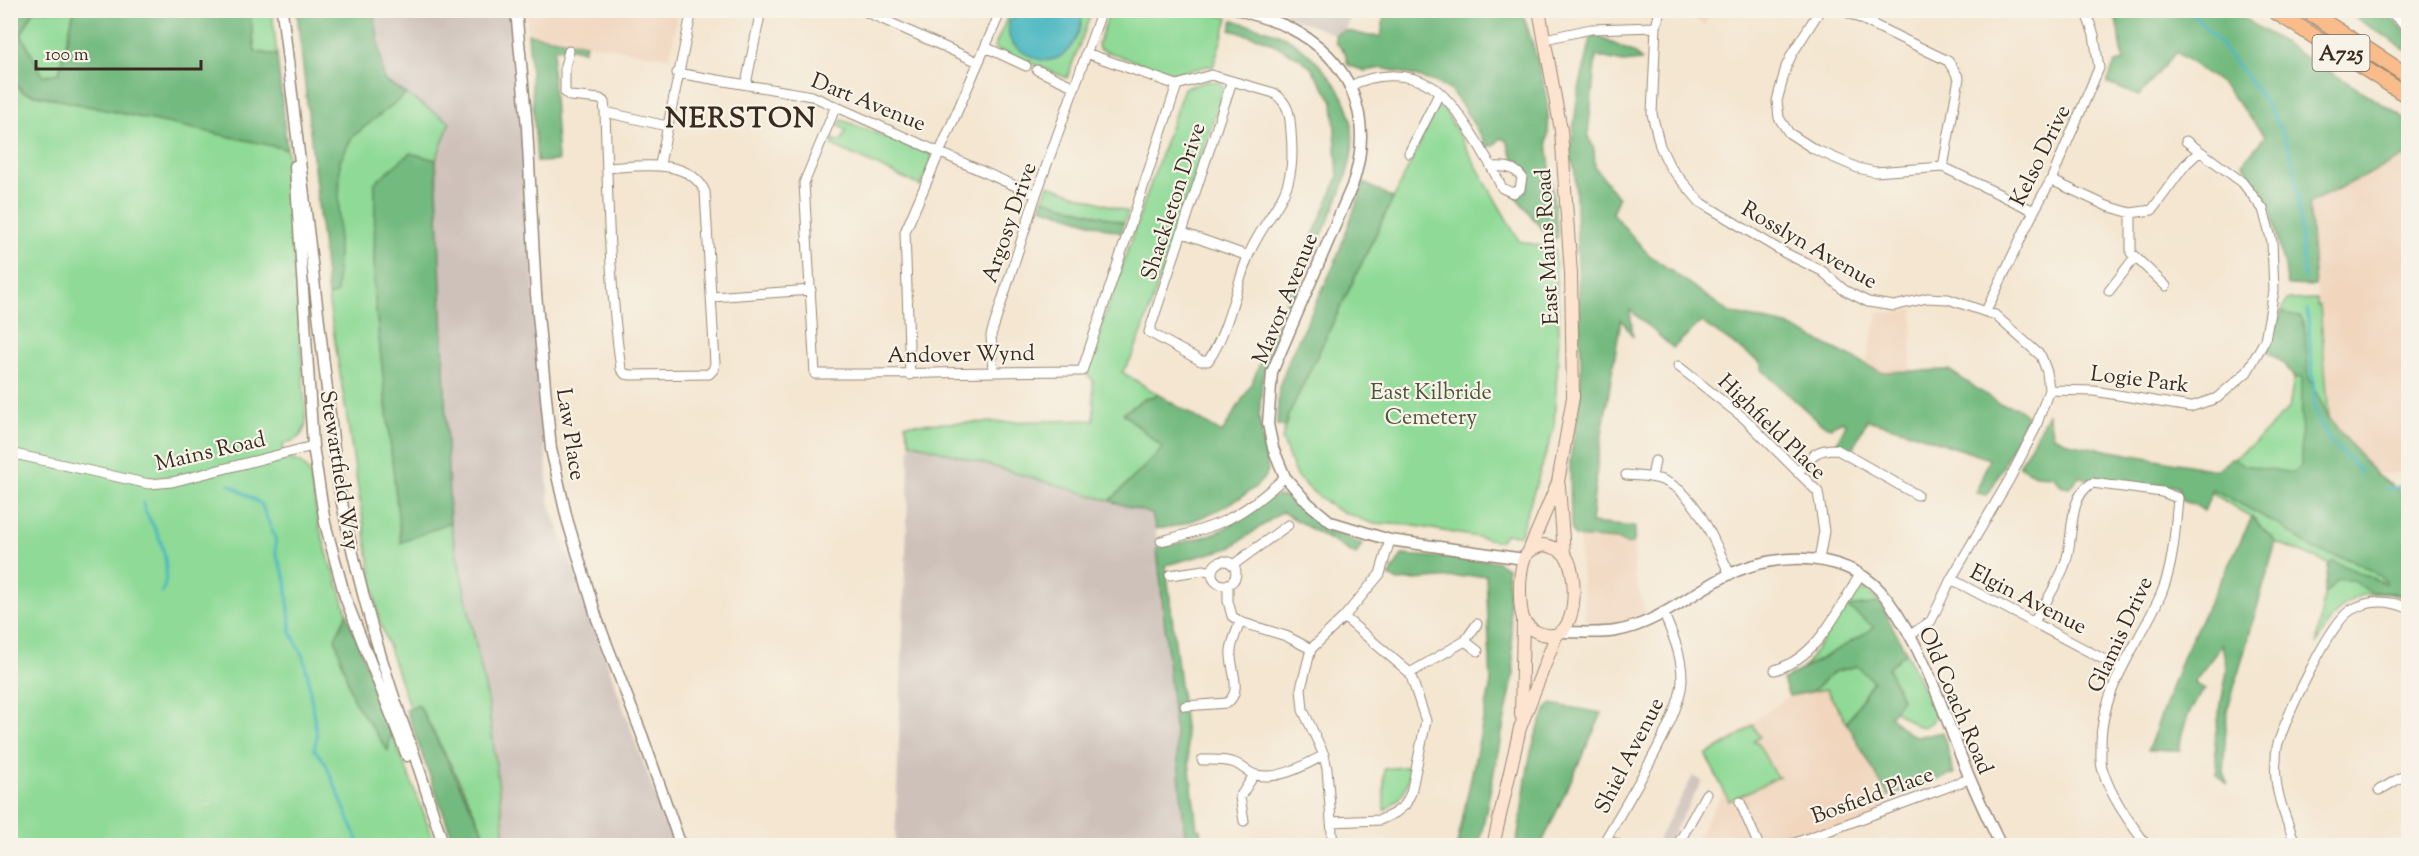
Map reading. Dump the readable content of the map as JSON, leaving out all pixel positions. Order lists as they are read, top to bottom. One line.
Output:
{"streets":{"highway":["A725"],"main road":["East Mains Road"],"street":["Dart Avenue","Kelso Drive","Shackleton Drive","Argosy Drive","Rosslyn Avenue","Mavor Avenue","Andover Wynd","Logie Park","Highfield Place","Law Place","Mains Road","Stewartfield Way","Elgin Avenue","Glamis Drive","Old Coach Road","Shiel Avenue","Bosfield Place"]},"crossings":[["Dart Avenue","Argosy Drive"],["Dart Avenue","Andover Wynd"],["Kelso Drive","Rosslyn Avenue"],["Argosy Drive","Andover Wynd"],["Rosslyn Avenue","Logie Park"],["East Mains Road","Mavor Avenue"],["East Mains Road","Old Coach Road"],["Mavor Avenue","Old Coach Road"],["Highfield Place","Old Coach Road"],["Mains Road","Stewartfield Way"],["Elgin Avenue","Glamis Drive"],["Old Coach Road","Shiel Avenue"],["Old Coach Road","Bosfield Place"]],"districts":["NERSTON"],"parks":["East Kilbride Cemetery"],"scale_bar":"100 m"}
